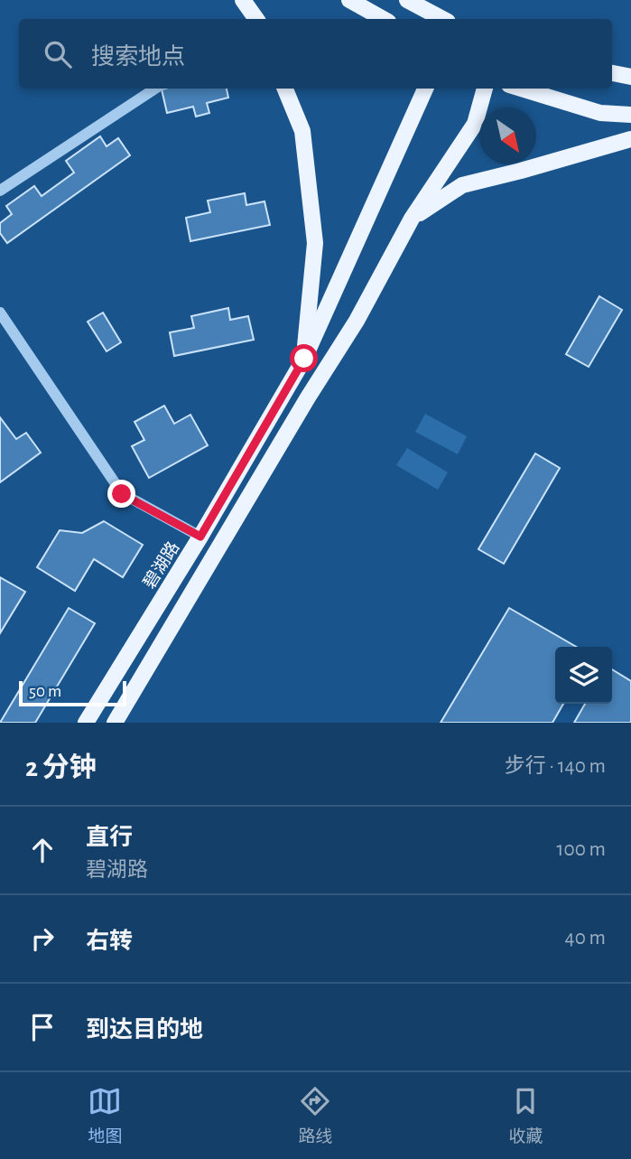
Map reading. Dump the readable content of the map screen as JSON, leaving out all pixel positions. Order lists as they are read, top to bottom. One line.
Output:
{"streets":{"main road":["碧湖路"]},"scale_bar":"50 m","north":"bottom right","page":{"search":"搜索地点","scale":"50 m","heading":["2 分钟","步行 · 140 m"],"list":[["直行","碧湖路","100 m"],["右转","40 m"],"到达目的地"],"nav":["地图","路线","收藏"]}}
